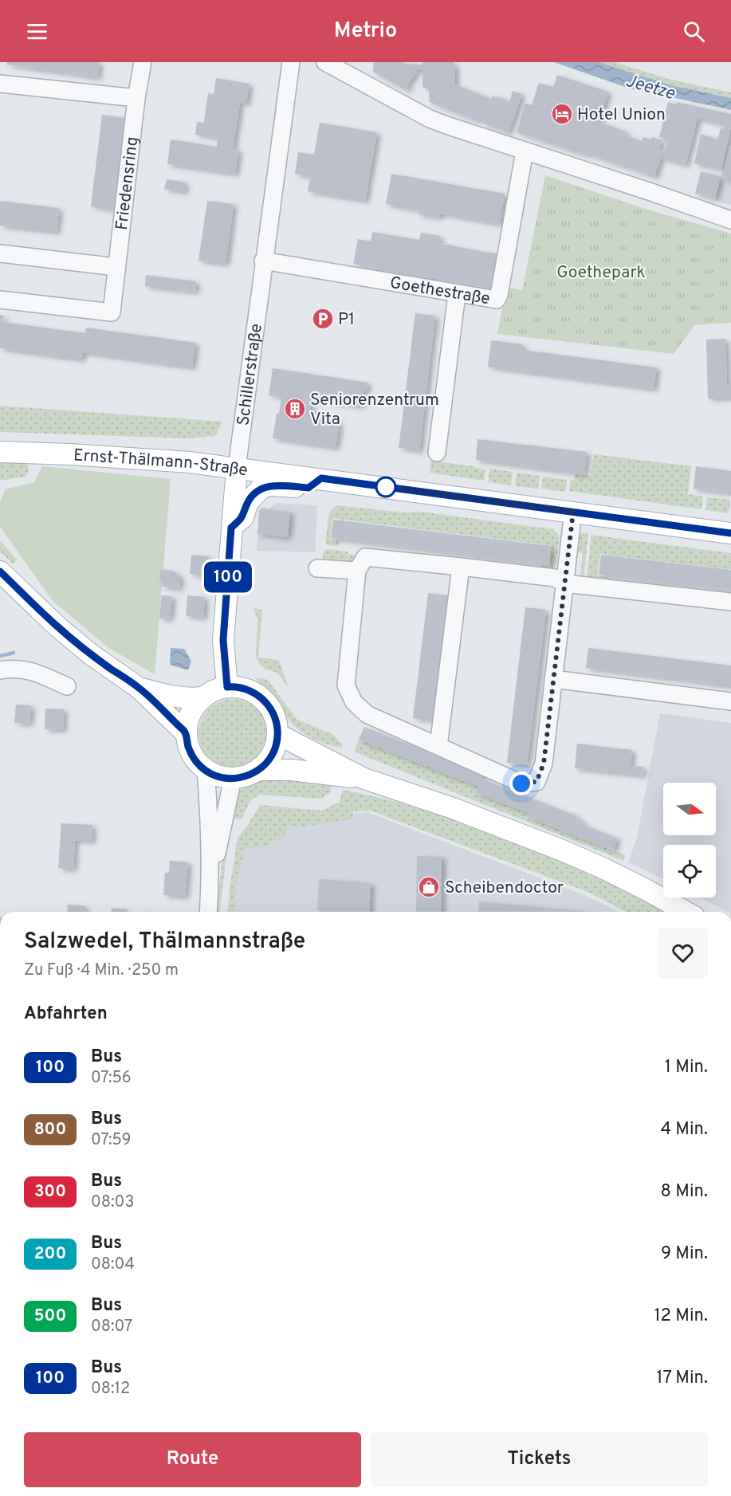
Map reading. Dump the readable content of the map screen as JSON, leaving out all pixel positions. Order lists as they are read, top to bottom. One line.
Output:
{"streets":{"main road":["Schillerstraße","Ernst-Thälmann-Straße"],"street":["Friedensring","Goethestraße"]},"crossings":[["Goethestraße","Schillerstraße"],["Schillerstraße","Ernst-Thälmann-Straße"]],"water":["Jeetze"],"parks":["Goethepark"],"places":{"hotel":["Hotel Union"],"parking":["P1"],"building":["Seniorenzentrum Vita"],"shop":["Scheibendoctor"]},"lines":["bus line 100"],"north":"right","page":{"header":"Metrio","on_map":"100","heading":[["Salzwedel, Thälmannstraße","Zu Fuß · 4 Min. · 250 m"],"Abfahrten"],"list":[{"mark":"100","name":"Bus","note":"07:56","value":"1 Min."},{"mark":"800","name":"Bus","note":"07:59","value":"4 Min."},{"mark":"300","name":"Bus","note":"08:03","value":"8 Min."},{"mark":"200","name":"Bus","note":"08:04","value":"9 Min."},{"mark":"500","name":"Bus","note":"08:07","value":"12 Min."},{"mark":"100","name":"Bus","note":"08:12","value":"17 Min."}],"buttons":["Route","Tickets"]}}
